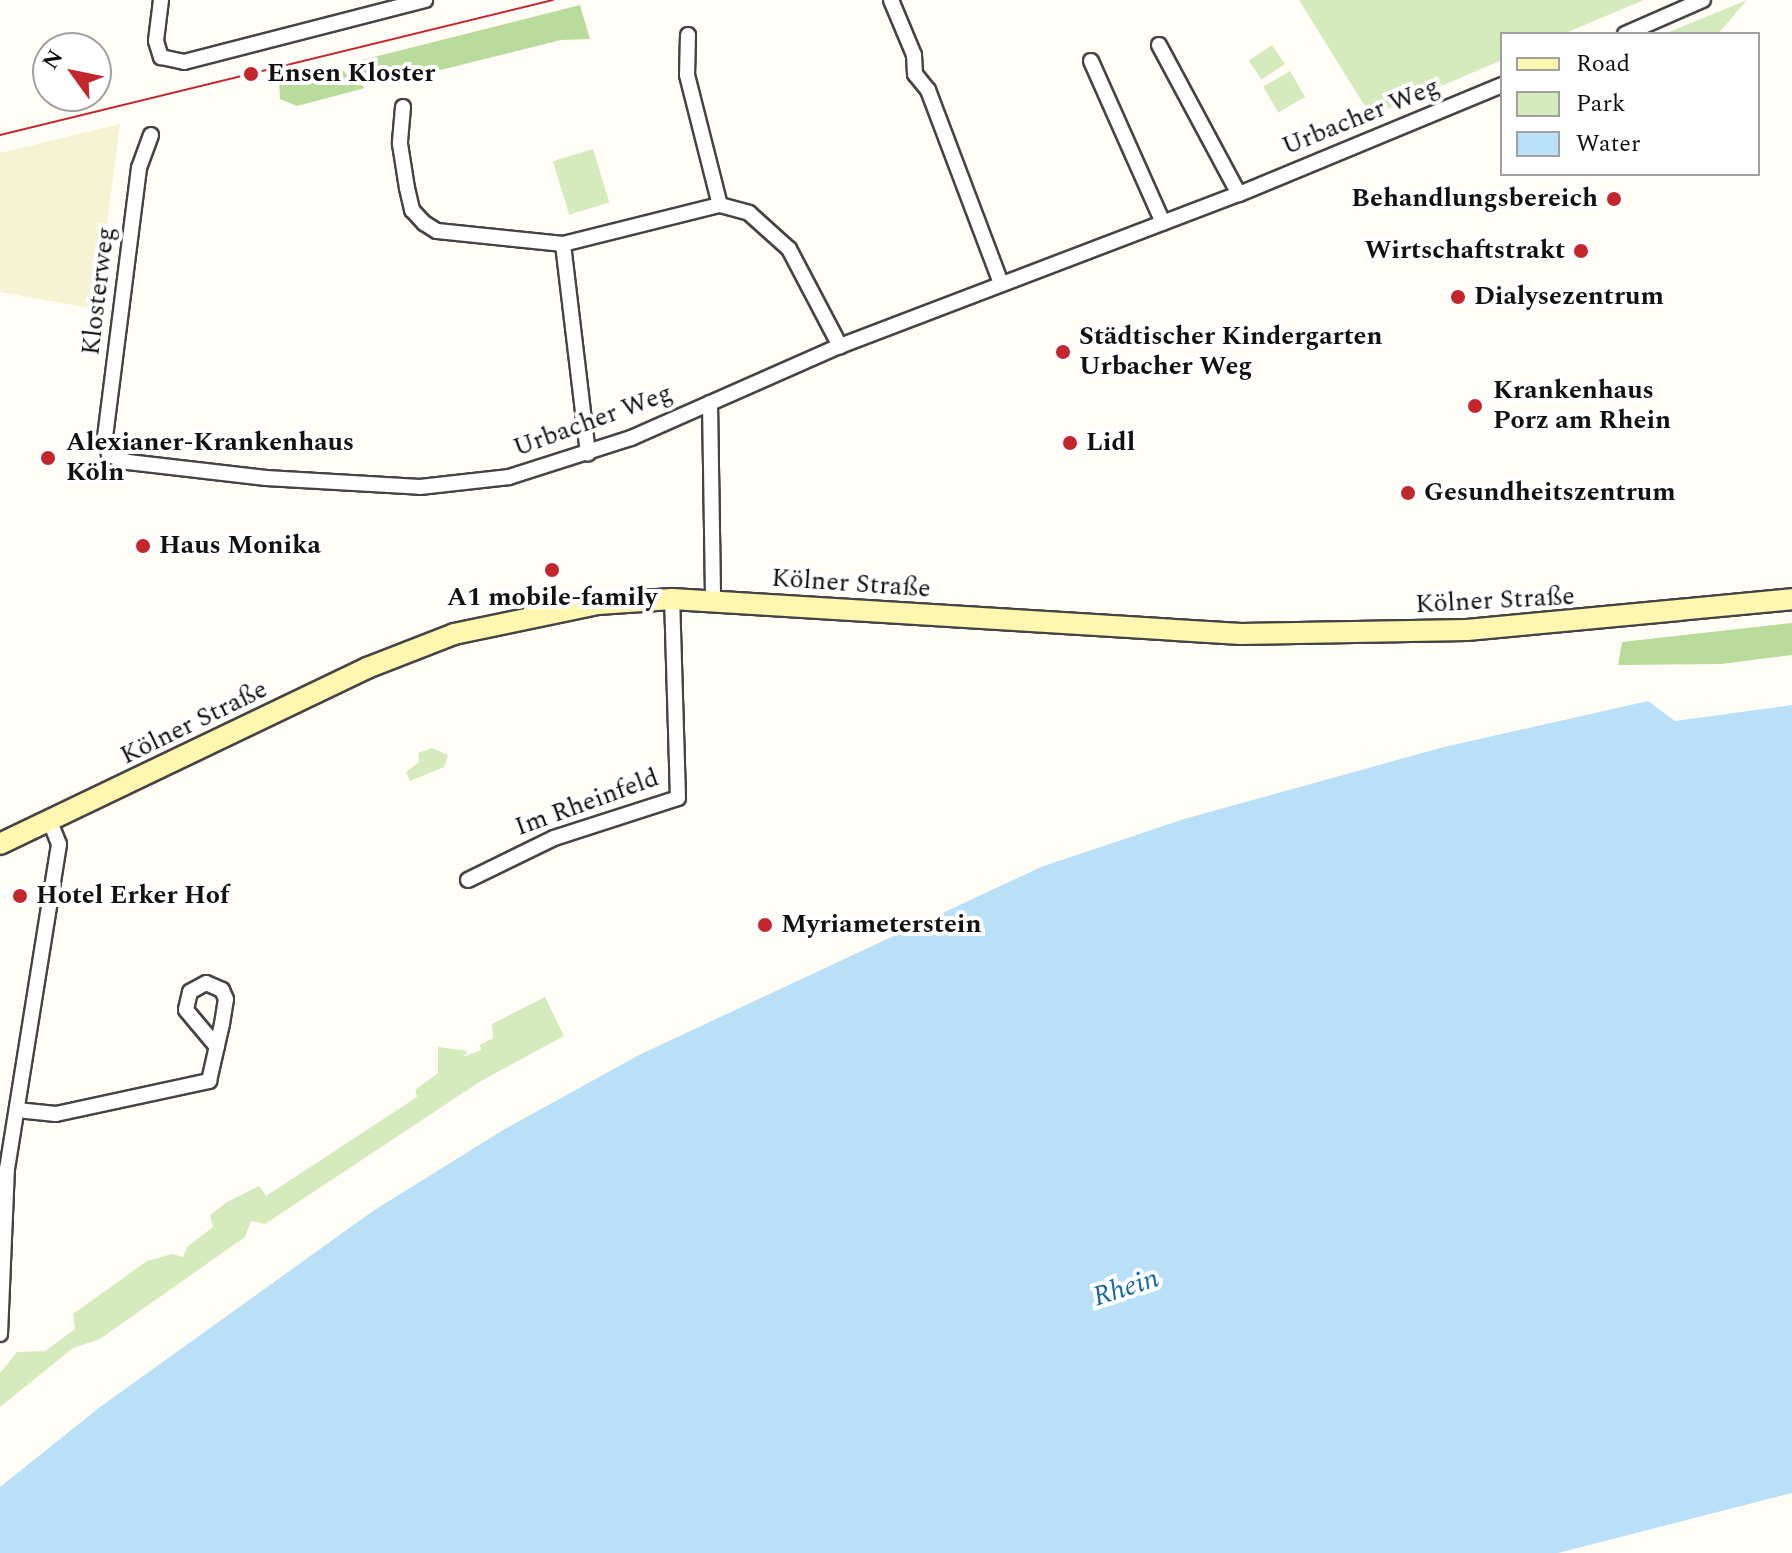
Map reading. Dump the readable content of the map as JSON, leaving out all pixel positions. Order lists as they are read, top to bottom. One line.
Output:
{"streets":{"main road":["Kölner Straße"],"street":["Urbacher Weg","Klosterweg","Im Rheinfeld"]},"crossings":[["Urbacher Weg","Klosterweg"],["Urbacher Weg","Kölner Straße"],["Kölner Straße","Im Rheinfeld"]],"water":["Rhein"],"places":["Ensen Kloster","Behandlungsbereich","Wirtschaftstrakt","Dialysezentrum","Städtischer Kindergarten Urbacher Weg","Krankenhaus Porz am Rhein","Lidl","Alexianer-Krankenhaus Köln","Gesundheitszentrum","Haus Monika","A1 mobile-family","Hotel Erker Hof","Myriameterstein"],"legend":["Road","Park","Water"],"north":"top left"}
